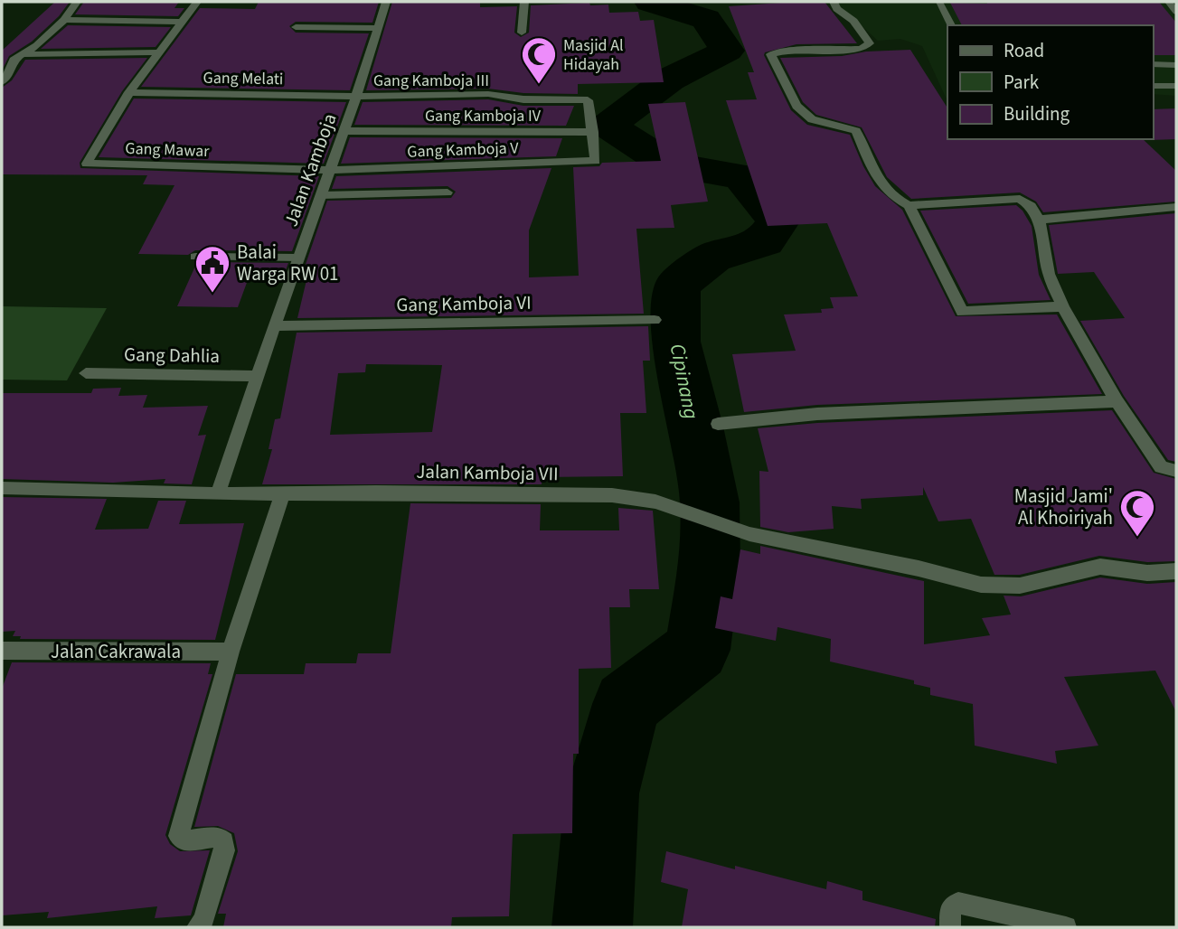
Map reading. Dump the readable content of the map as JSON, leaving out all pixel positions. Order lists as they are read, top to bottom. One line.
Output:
{"streets":{"street":["Gang Melati","Gang Kamboja III","Gang Kamboja IV","Gang Mawar","Gang Kamboja V","Jalan Kamboja","Gang Kamboja VI","Gang Dahlia","Jalan Kamboja VII","Jalan Cakrawala"]},"crossings":[["Gang Melati","Gang Kamboja III"],["Gang Melati","Gang Mawar"],["Gang Melati","Jalan Kamboja"],["Gang Kamboja III","Gang Kamboja IV"],["Gang Kamboja III","Gang Kamboja V"],["Gang Kamboja III","Jalan Kamboja"],["Gang Kamboja IV","Gang Kamboja V"],["Gang Kamboja IV","Jalan Kamboja"],["Gang Mawar","Gang Kamboja V"],["Gang Mawar","Jalan Kamboja"],["Gang Kamboja V","Jalan Kamboja"],["Jalan Kamboja","Gang Kamboja VI"],["Jalan Kamboja","Gang Dahlia"],["Jalan Kamboja","Jalan Kamboja VII"]],"water":["Cipinang"],"places":{"mosque":["Masjid Al Hidayah","Masjid Jami' Al Khoiriyah"],"public building":["Balai Warga RW 01"]},"legend":["Road","Park","Building"]}
